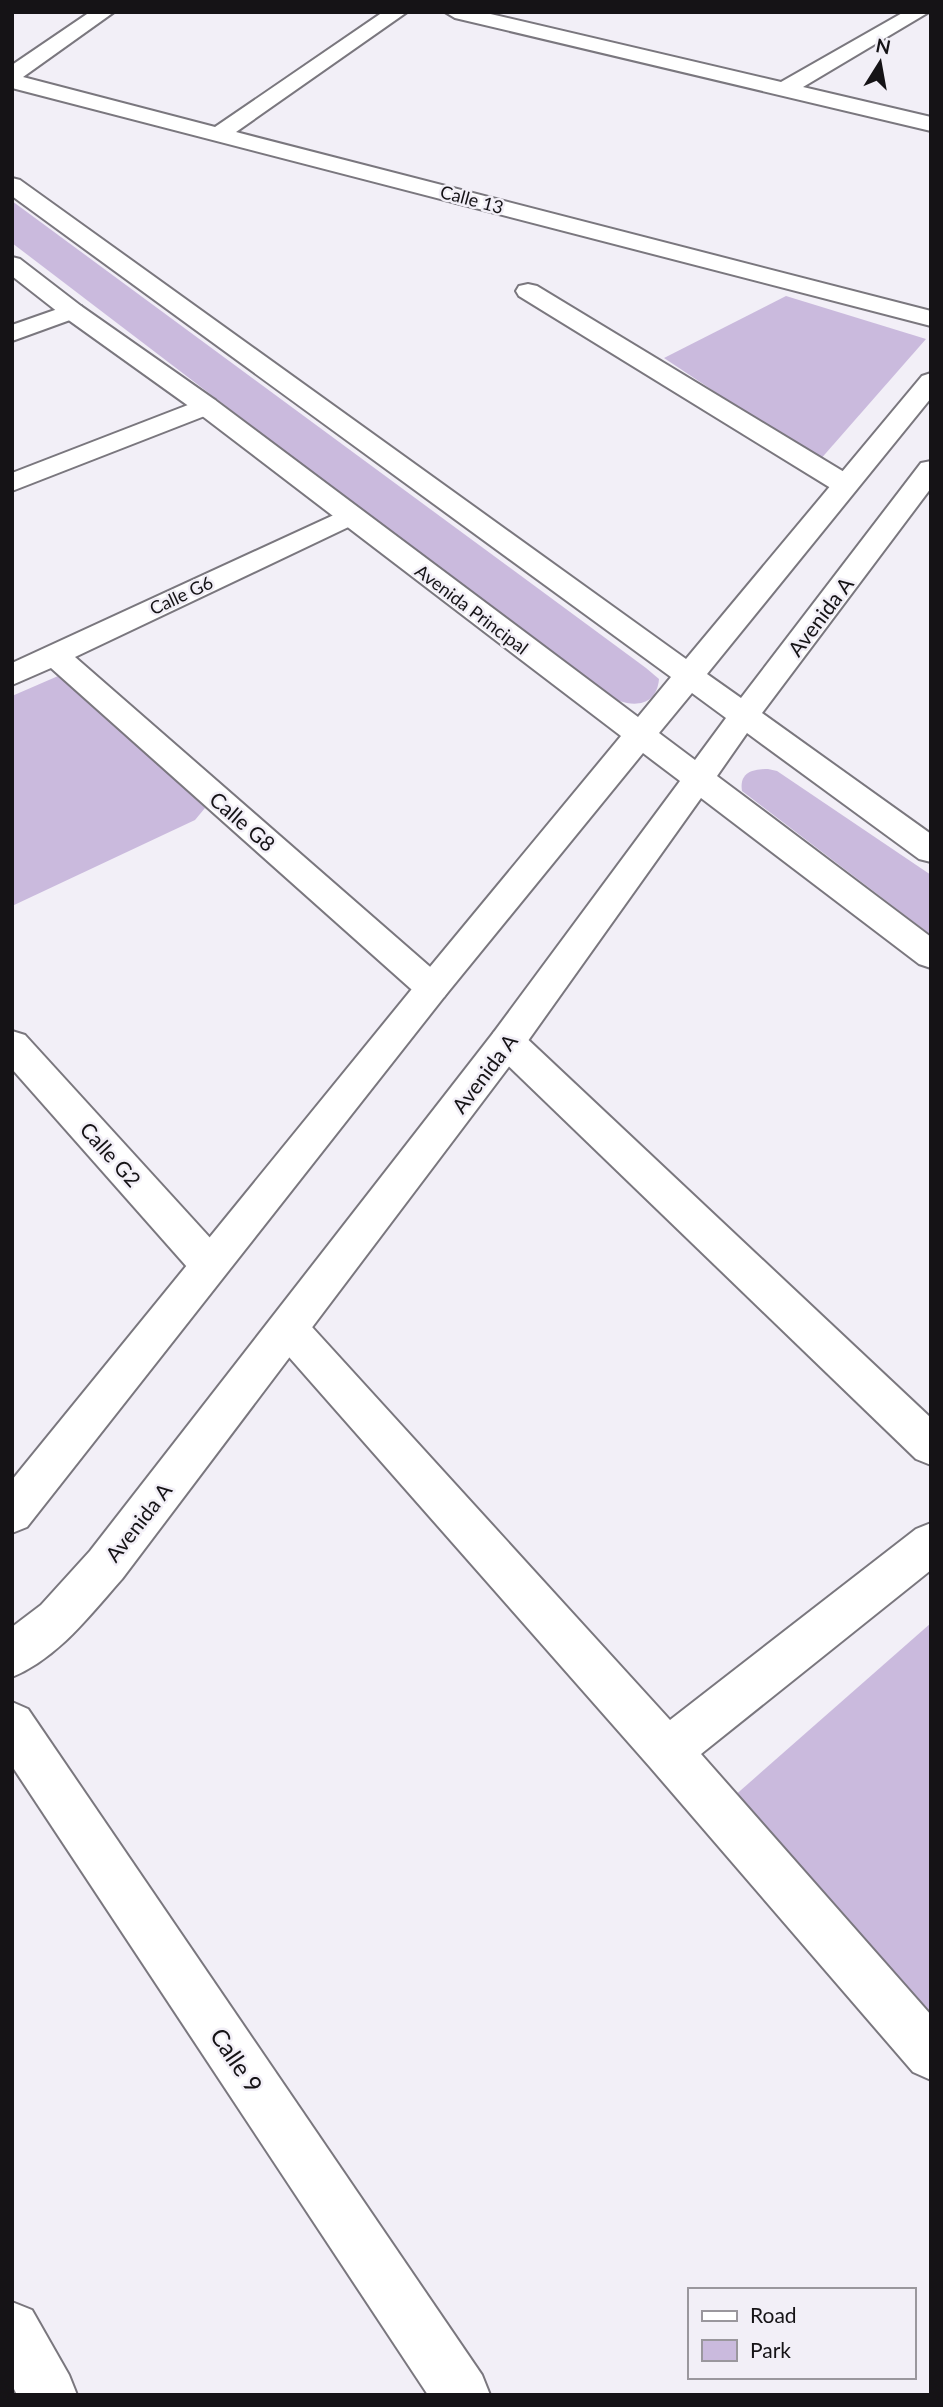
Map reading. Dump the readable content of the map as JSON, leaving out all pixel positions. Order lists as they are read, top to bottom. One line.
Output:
{"streets":{"street":["Calle 13","Calle G6","Avenida Principal","Avenida A","Calle G8","Calle G2","Calle 9"]},"crossings":[["Calle G6","Avenida Principal"],["Calle G6","Calle G8"],["Avenida Principal","Avenida A"]],"legend":["Road","Park"],"north":"top"}
